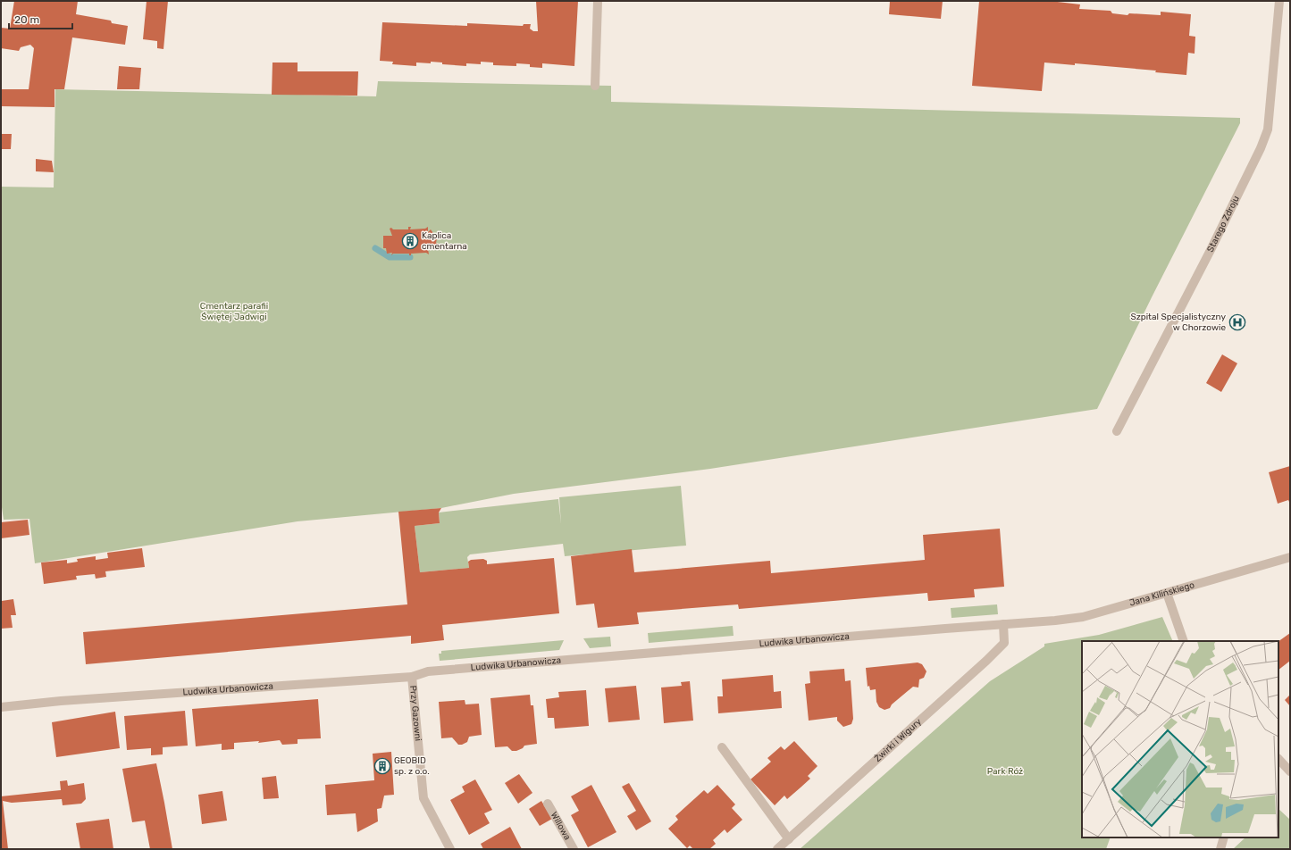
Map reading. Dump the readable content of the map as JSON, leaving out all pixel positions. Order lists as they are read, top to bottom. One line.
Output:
{"streets":{"street":["Starego Zdroju","Jana Kilińskiego","Ludwika Urbanowicza","Przy Gazowni","Żwirki i Wigury","Willowa"]},"crossings":[["Jana Kilińskiego","Ludwika Urbanowicza"],["Ludwika Urbanowicza","Przy Gazowni"],["Ludwika Urbanowicza","Żwirki i Wigury"]],"parks":["Cmentarz parafii Świętej Jadwigi","Park Róż"],"places":{"building":["Kaplica cmentarna","GEOBID sp. z o.o."],"hospital":["Szpital Specjalistyczny w Chorzowie"]},"scale_bar":"20 m"}
